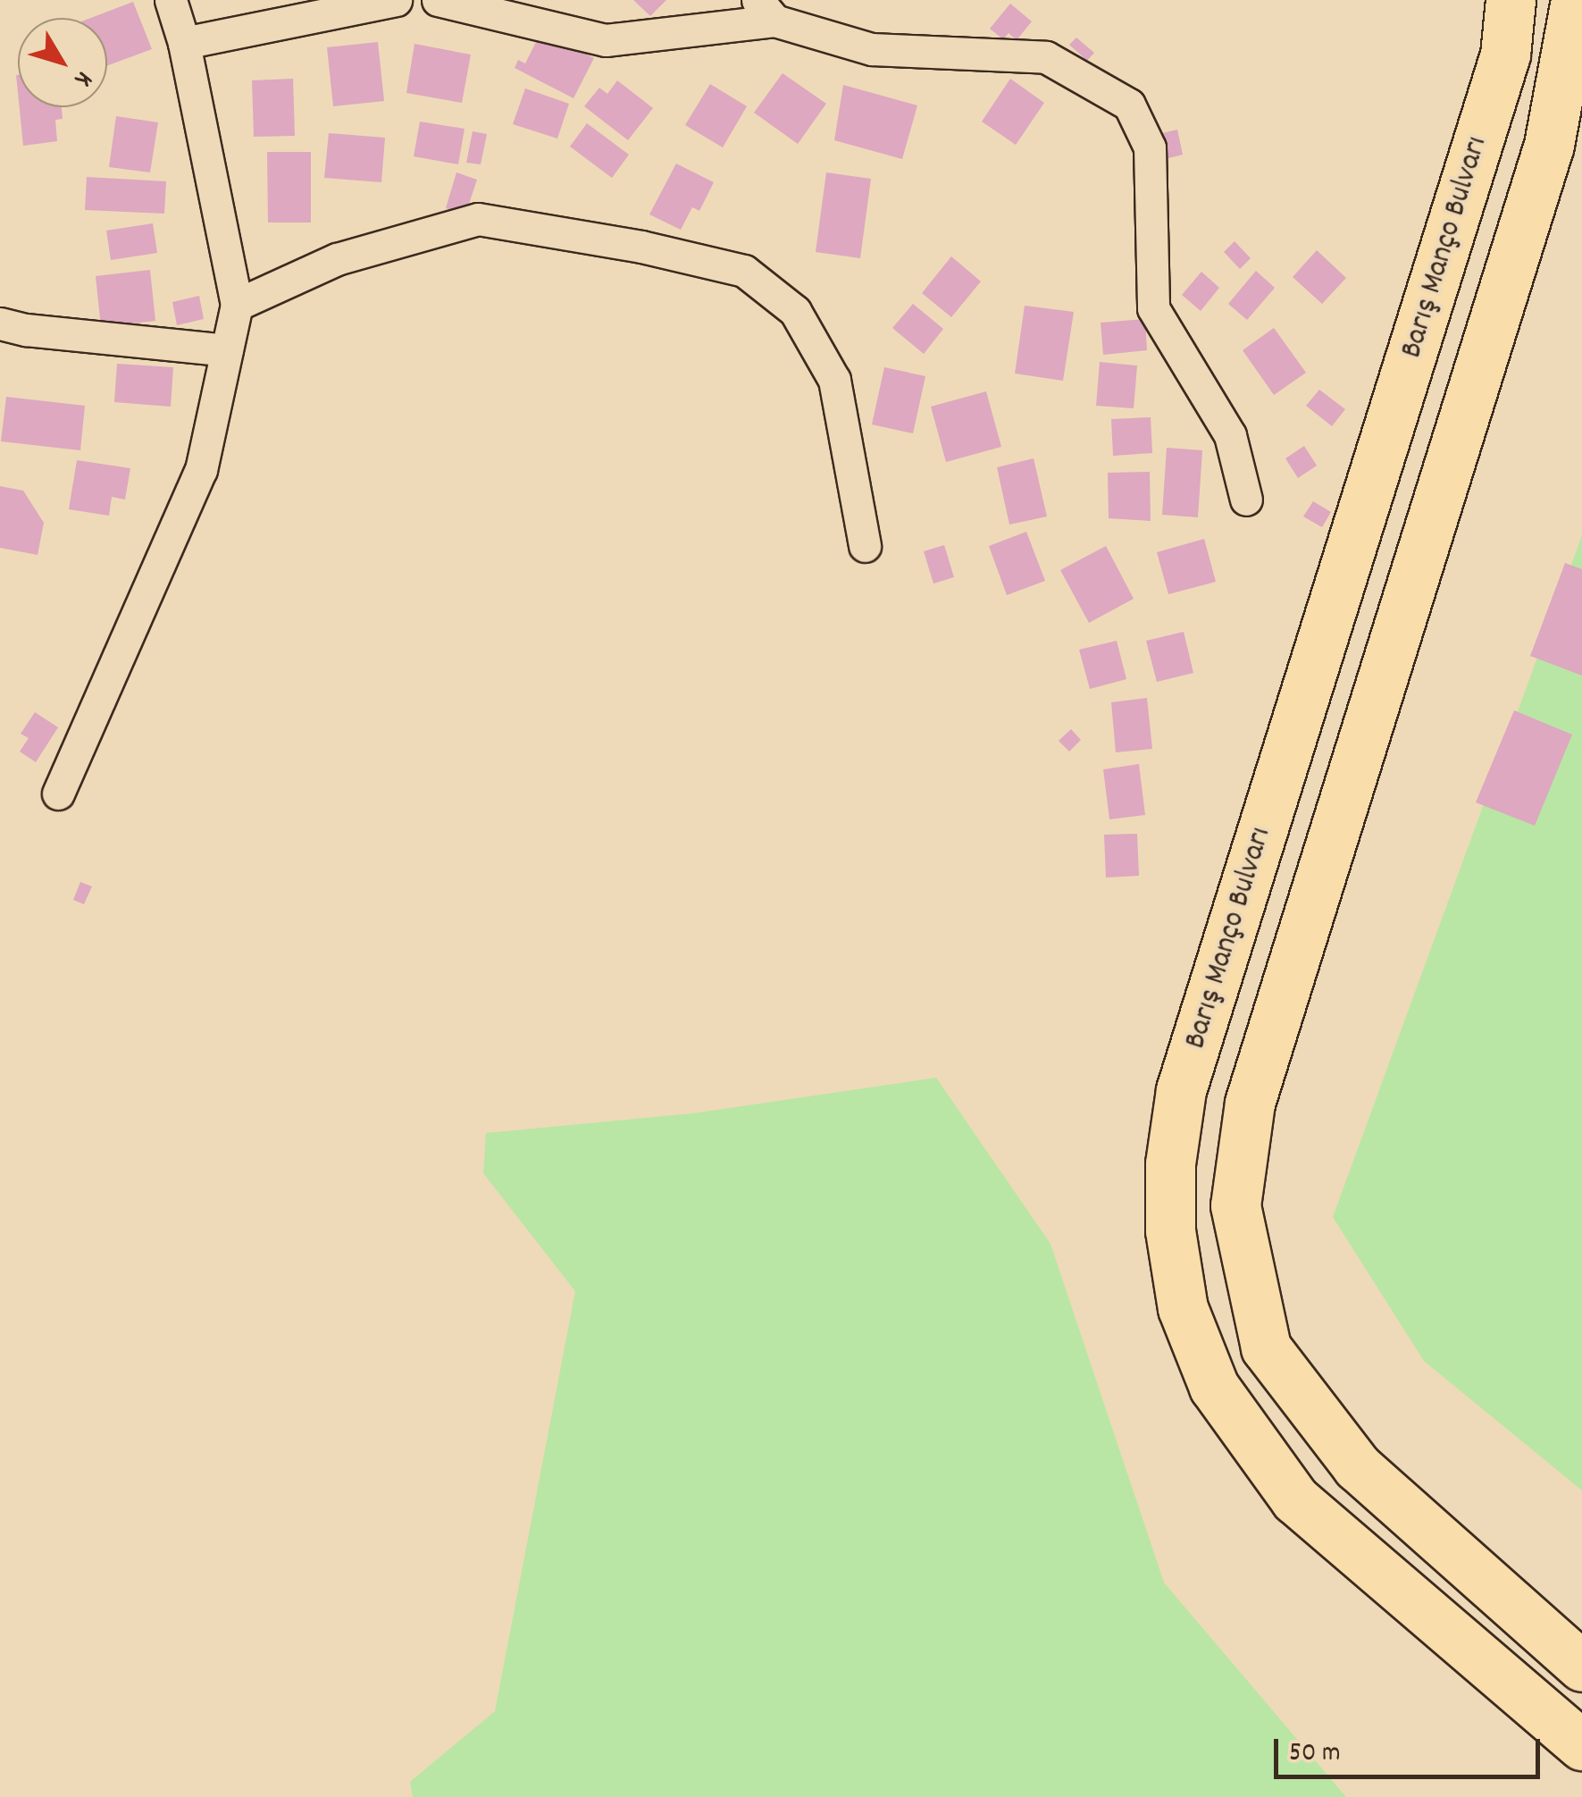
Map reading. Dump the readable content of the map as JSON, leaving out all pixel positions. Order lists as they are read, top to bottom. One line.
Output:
{"streets":{"main road":["Barış Manço Bulvarı"]},"scale_bar":"50 m","north":"bottom right"}
